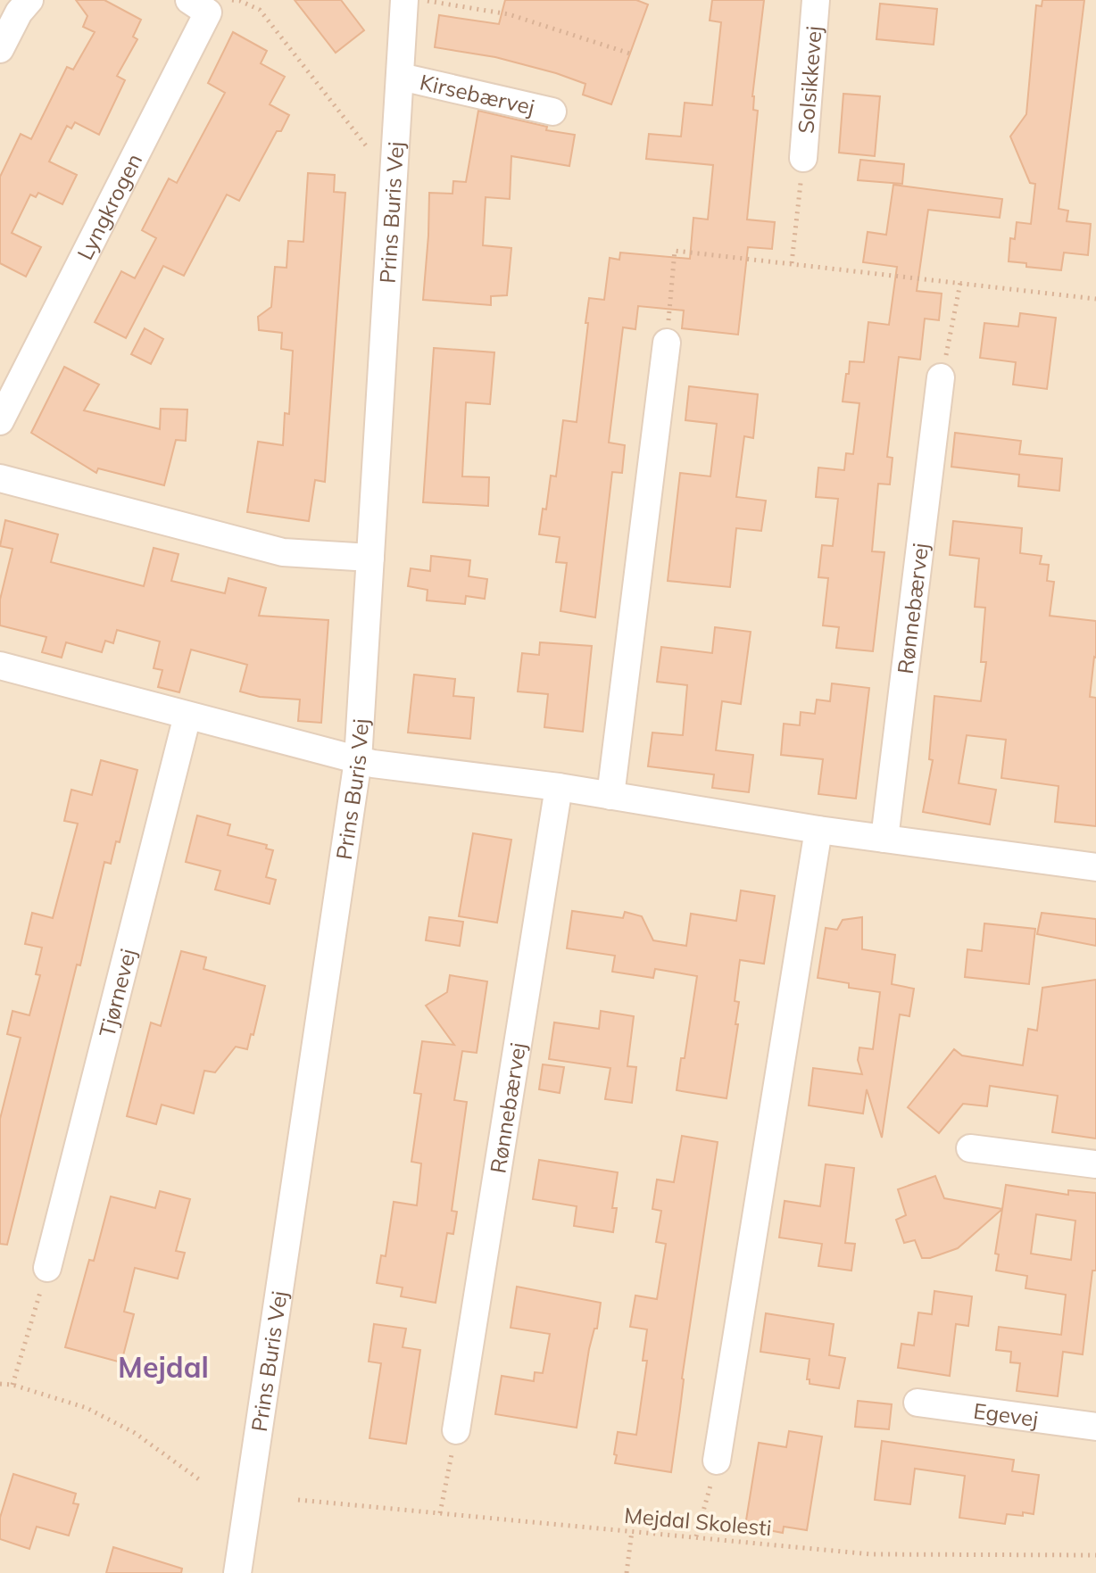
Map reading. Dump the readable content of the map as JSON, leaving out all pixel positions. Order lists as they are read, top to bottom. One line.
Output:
{"streets":{"street":["Solsikkevej","Kirsebærvej","Lyngkrogen","Prins Buris Vej","Rønnebærvej","Tjørnevej","Egevej"],"path":["Mejdal Skolesti"]},"crossings":[["Kirsebærvej","Prins Buris Vej"]],"districts":["Mejdal"]}
